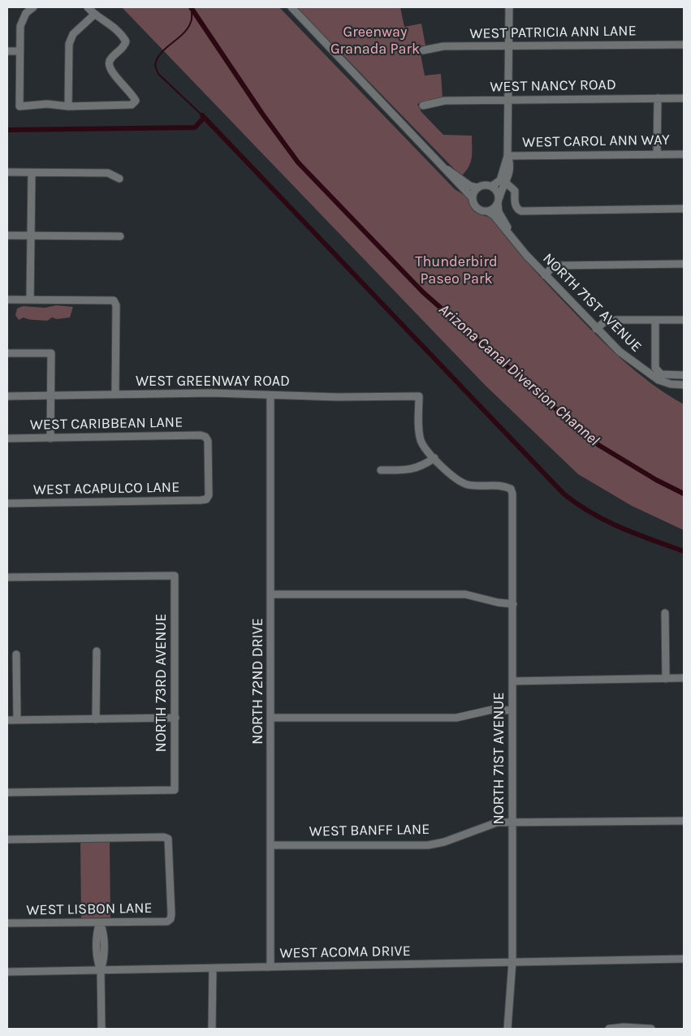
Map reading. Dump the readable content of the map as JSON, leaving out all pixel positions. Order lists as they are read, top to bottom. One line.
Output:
{"streets":{"street":["WEST PATRICIA ANN LANE","WEST NANCY ROAD","WEST CAROL ANN WAY","NORTH 71ST AVENUE","WEST GREENWAY ROAD","WEST CARIBBEAN LANE","WEST ACAPULCO LANE","NORTH 72ND DRIVE","NORTH 73RD AVENUE","WEST BANFF LANE","WEST LISBON LANE","WEST ACOMA DRIVE"]},"crossings":[["NORTH 71ST AVENUE","WEST GREENWAY ROAD"],["NORTH 71ST AVENUE","WEST BANFF LANE"],["NORTH 71ST AVENUE","WEST ACOMA DRIVE"],["WEST GREENWAY ROAD","NORTH 72ND DRIVE"],["WEST CARIBBEAN LANE","WEST ACAPULCO LANE"],["NORTH 72ND DRIVE","WEST BANFF LANE"],["NORTH 72ND DRIVE","WEST ACOMA DRIVE"]],"water":["Arizona Canal Diversion Channel"],"parks":["Greenway Granada Park","Thunderbird Paseo Park"]}
